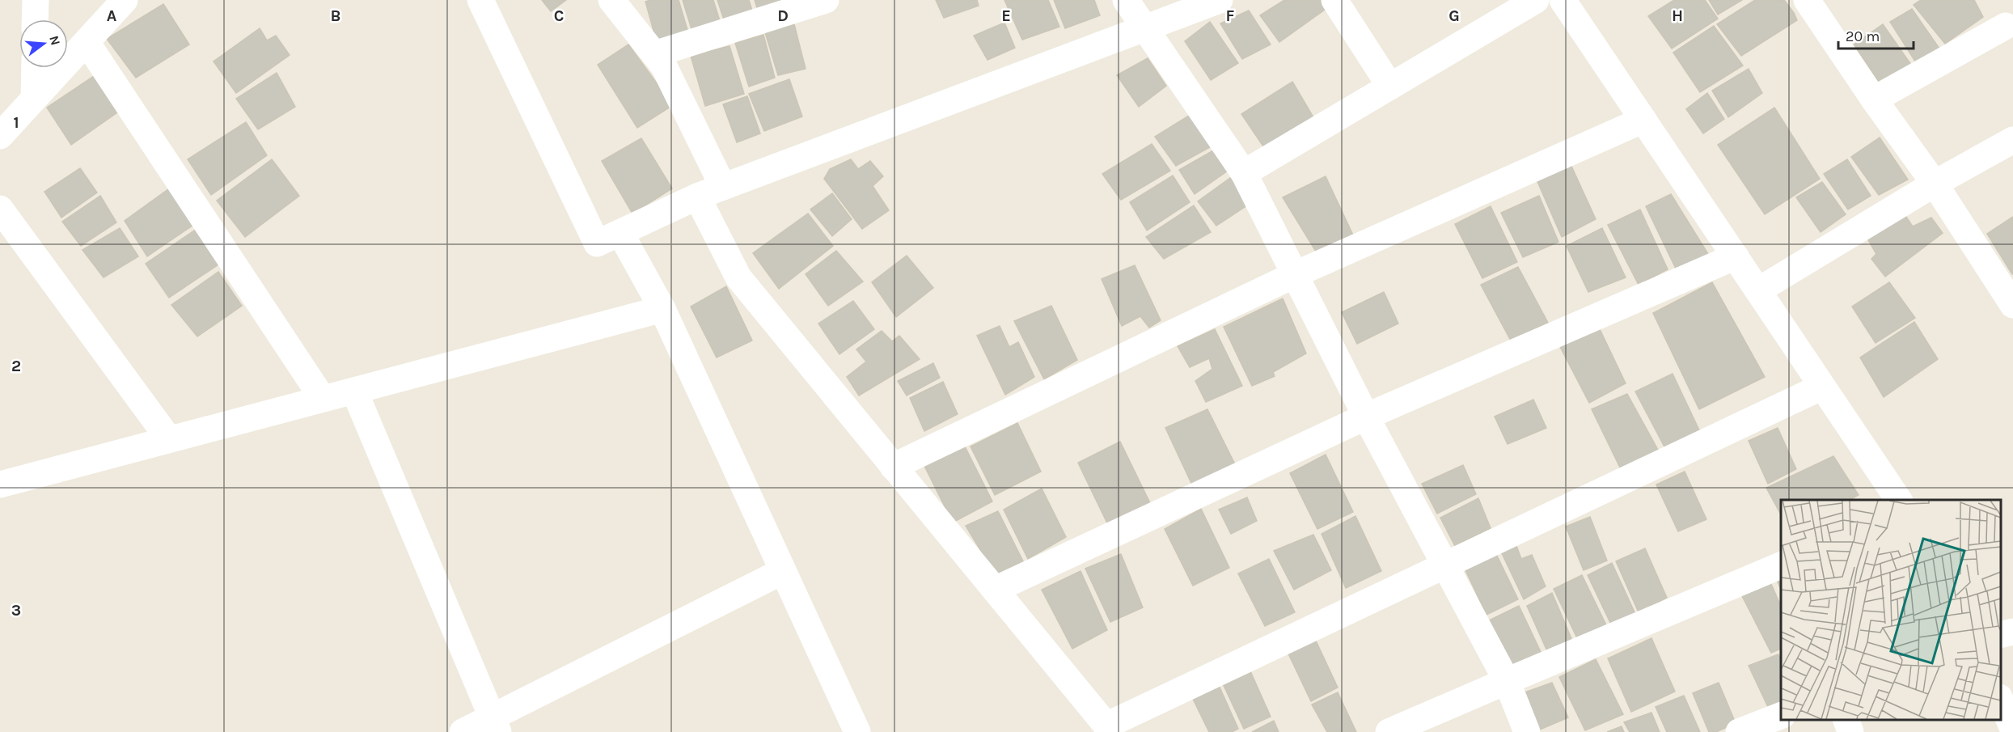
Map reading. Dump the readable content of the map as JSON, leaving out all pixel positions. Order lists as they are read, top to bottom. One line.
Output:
{"scale_bar":"20 m","north":"right","grid":{"columns":["A","B","C","D","E","F","G","H"],"rows":["1","2","3"]}}
